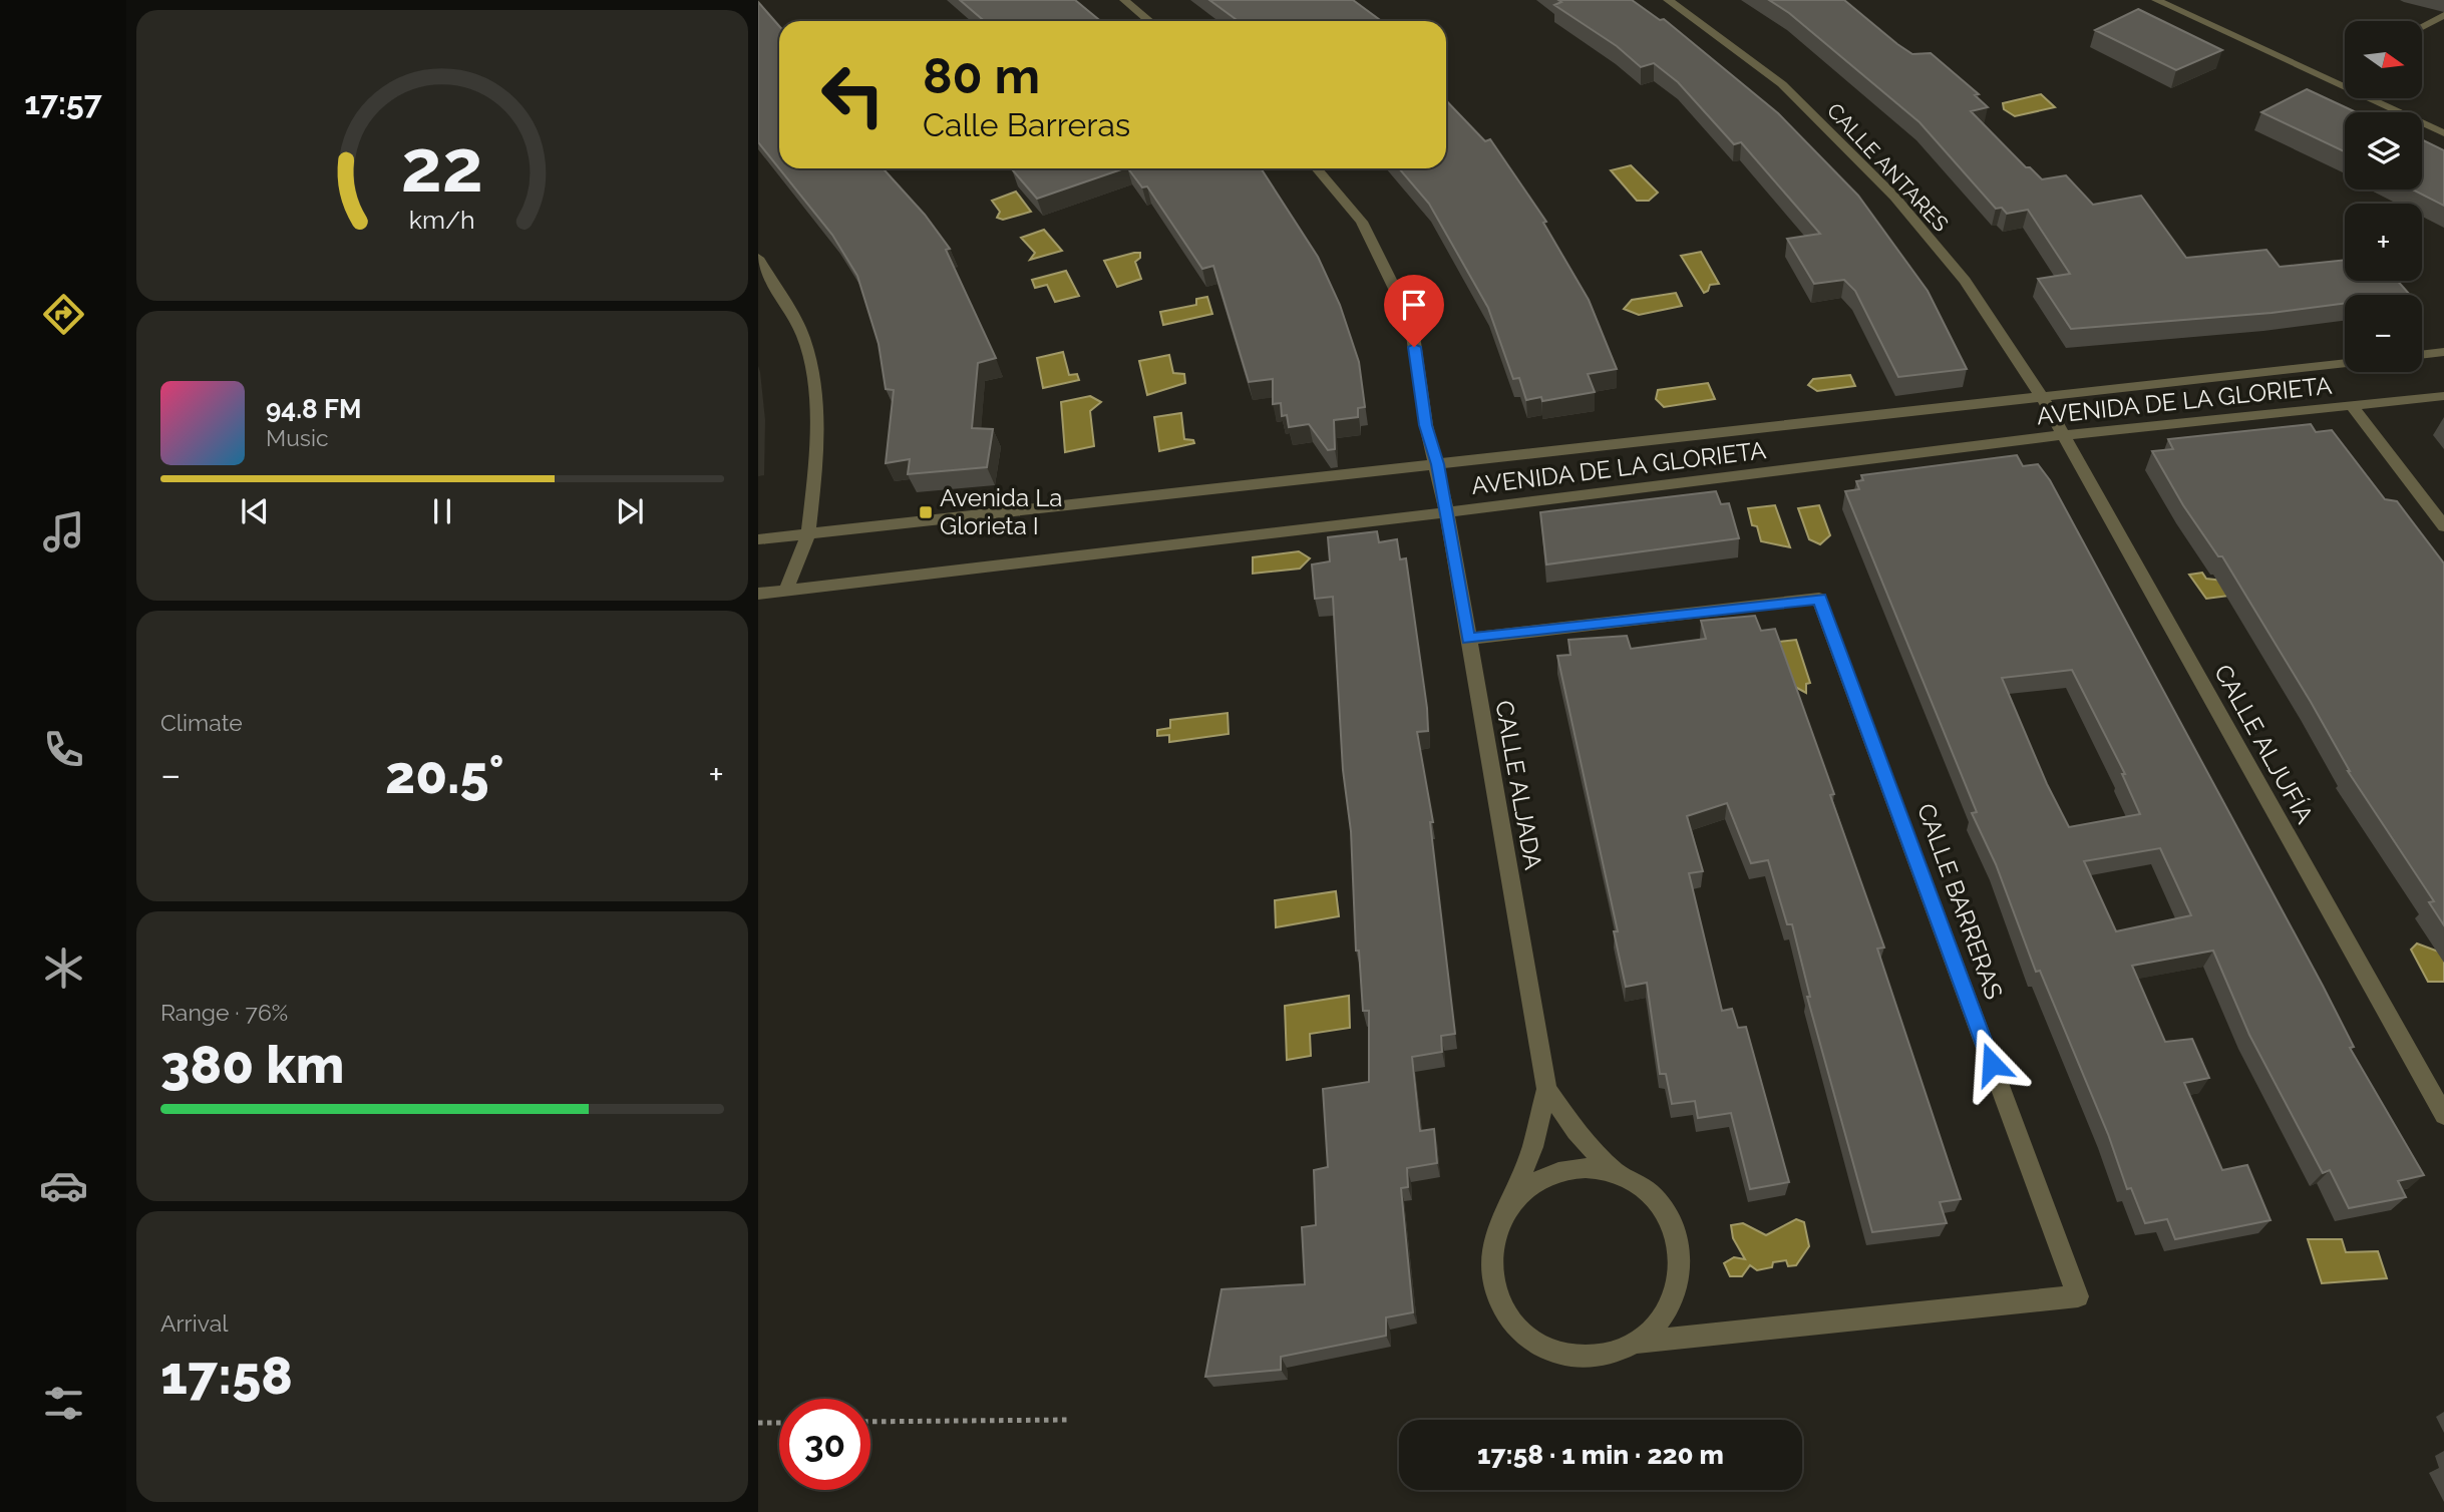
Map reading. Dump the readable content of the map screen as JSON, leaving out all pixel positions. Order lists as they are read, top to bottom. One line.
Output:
{"streets":{"street":["CALLE ANTARES","AVENIDA DE LA GLORIETA","CALLE ALJUFÍA","CALLE ALJADA","CALLE BARRERAS"]},"crossings":[["CALLE ANTARES","AVENIDA DE LA GLORIETA"],["CALLE ANTARES","CALLE ALJUFÍA"],["AVENIDA DE LA GLORIETA","CALLE ALJUFÍA"],["AVENIDA DE LA GLORIETA","CALLE ALJADA"],["CALLE ALJADA","CALLE BARRERAS"]],"places":{"transit":["Avenida La Glorieta I"]},"north":"right","page":{"tabs":"17:57","map_buttons":["+","−"],"turn":["80 m","Calle Barreras"],"song":["94.8 FM","Music"],"tile":["Climate",["Range · 76%","380 km"],["Arrival","17:58"]],"heat":["−","20.5°","+"],"limit":"30","trip":"17:58 · 1 min · 220 m","gauge":["22","km/h"]}}
